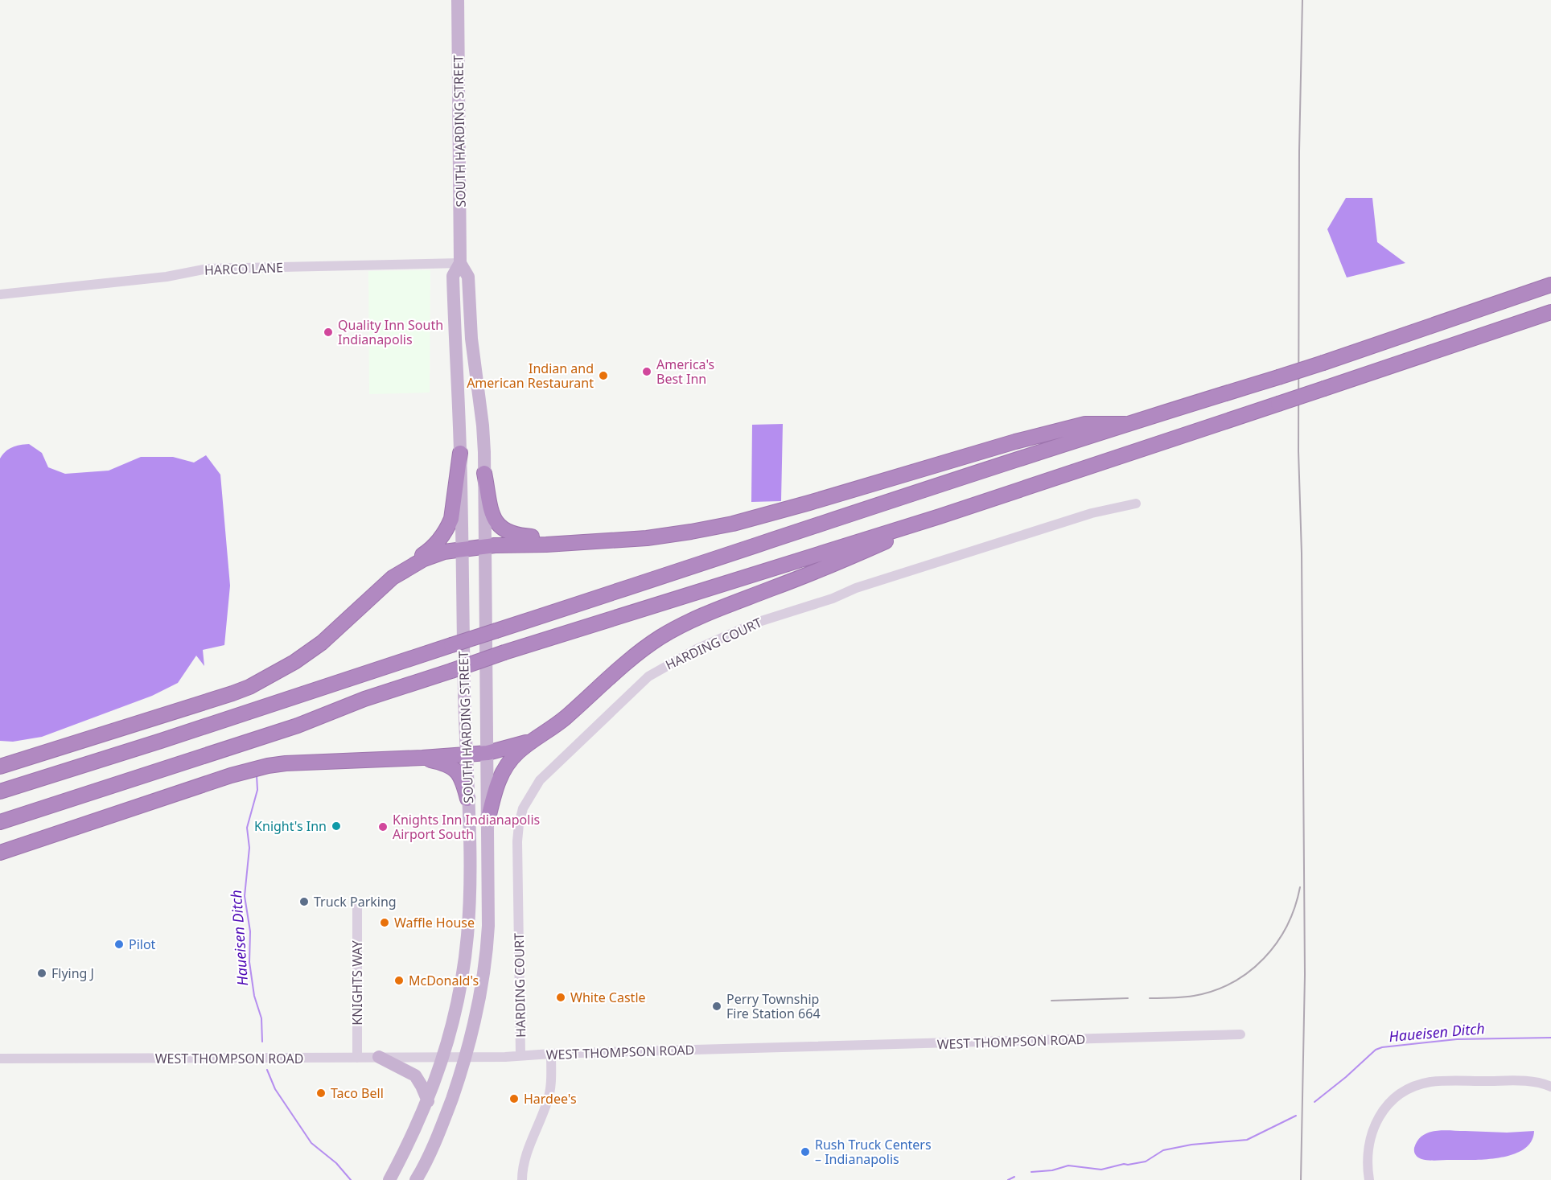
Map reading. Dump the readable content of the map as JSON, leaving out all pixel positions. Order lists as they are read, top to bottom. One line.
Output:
{"streets":{"main road":["SOUTH HARDING STREET"],"street":["HARCO LANE","HARDING COURT","KNIGHTS WAY","WEST THOMPSON ROAD"]},"crossings":[["SOUTH HARDING STREET","HARCO LANE"],["SOUTH HARDING STREET","WEST THOMPSON ROAD"],["HARDING COURT","WEST THOMPSON ROAD"],["KNIGHTS WAY","WEST THOMPSON ROAD"]],"water":["Haueisen Ditch"],"places":["Quality Inn South Indianapolis","America's Best Inn","Indian and American Restaurant","Knight's Inn","Knights Inn Indianapolis Airport South","Truck Parking","Waffle House","Pilot","Flying J","McDonald's","White Castle","Perry Township Fire Station 664","Taco Bell","Hardee's","Rush Truck Centers – Indianapolis"]}
